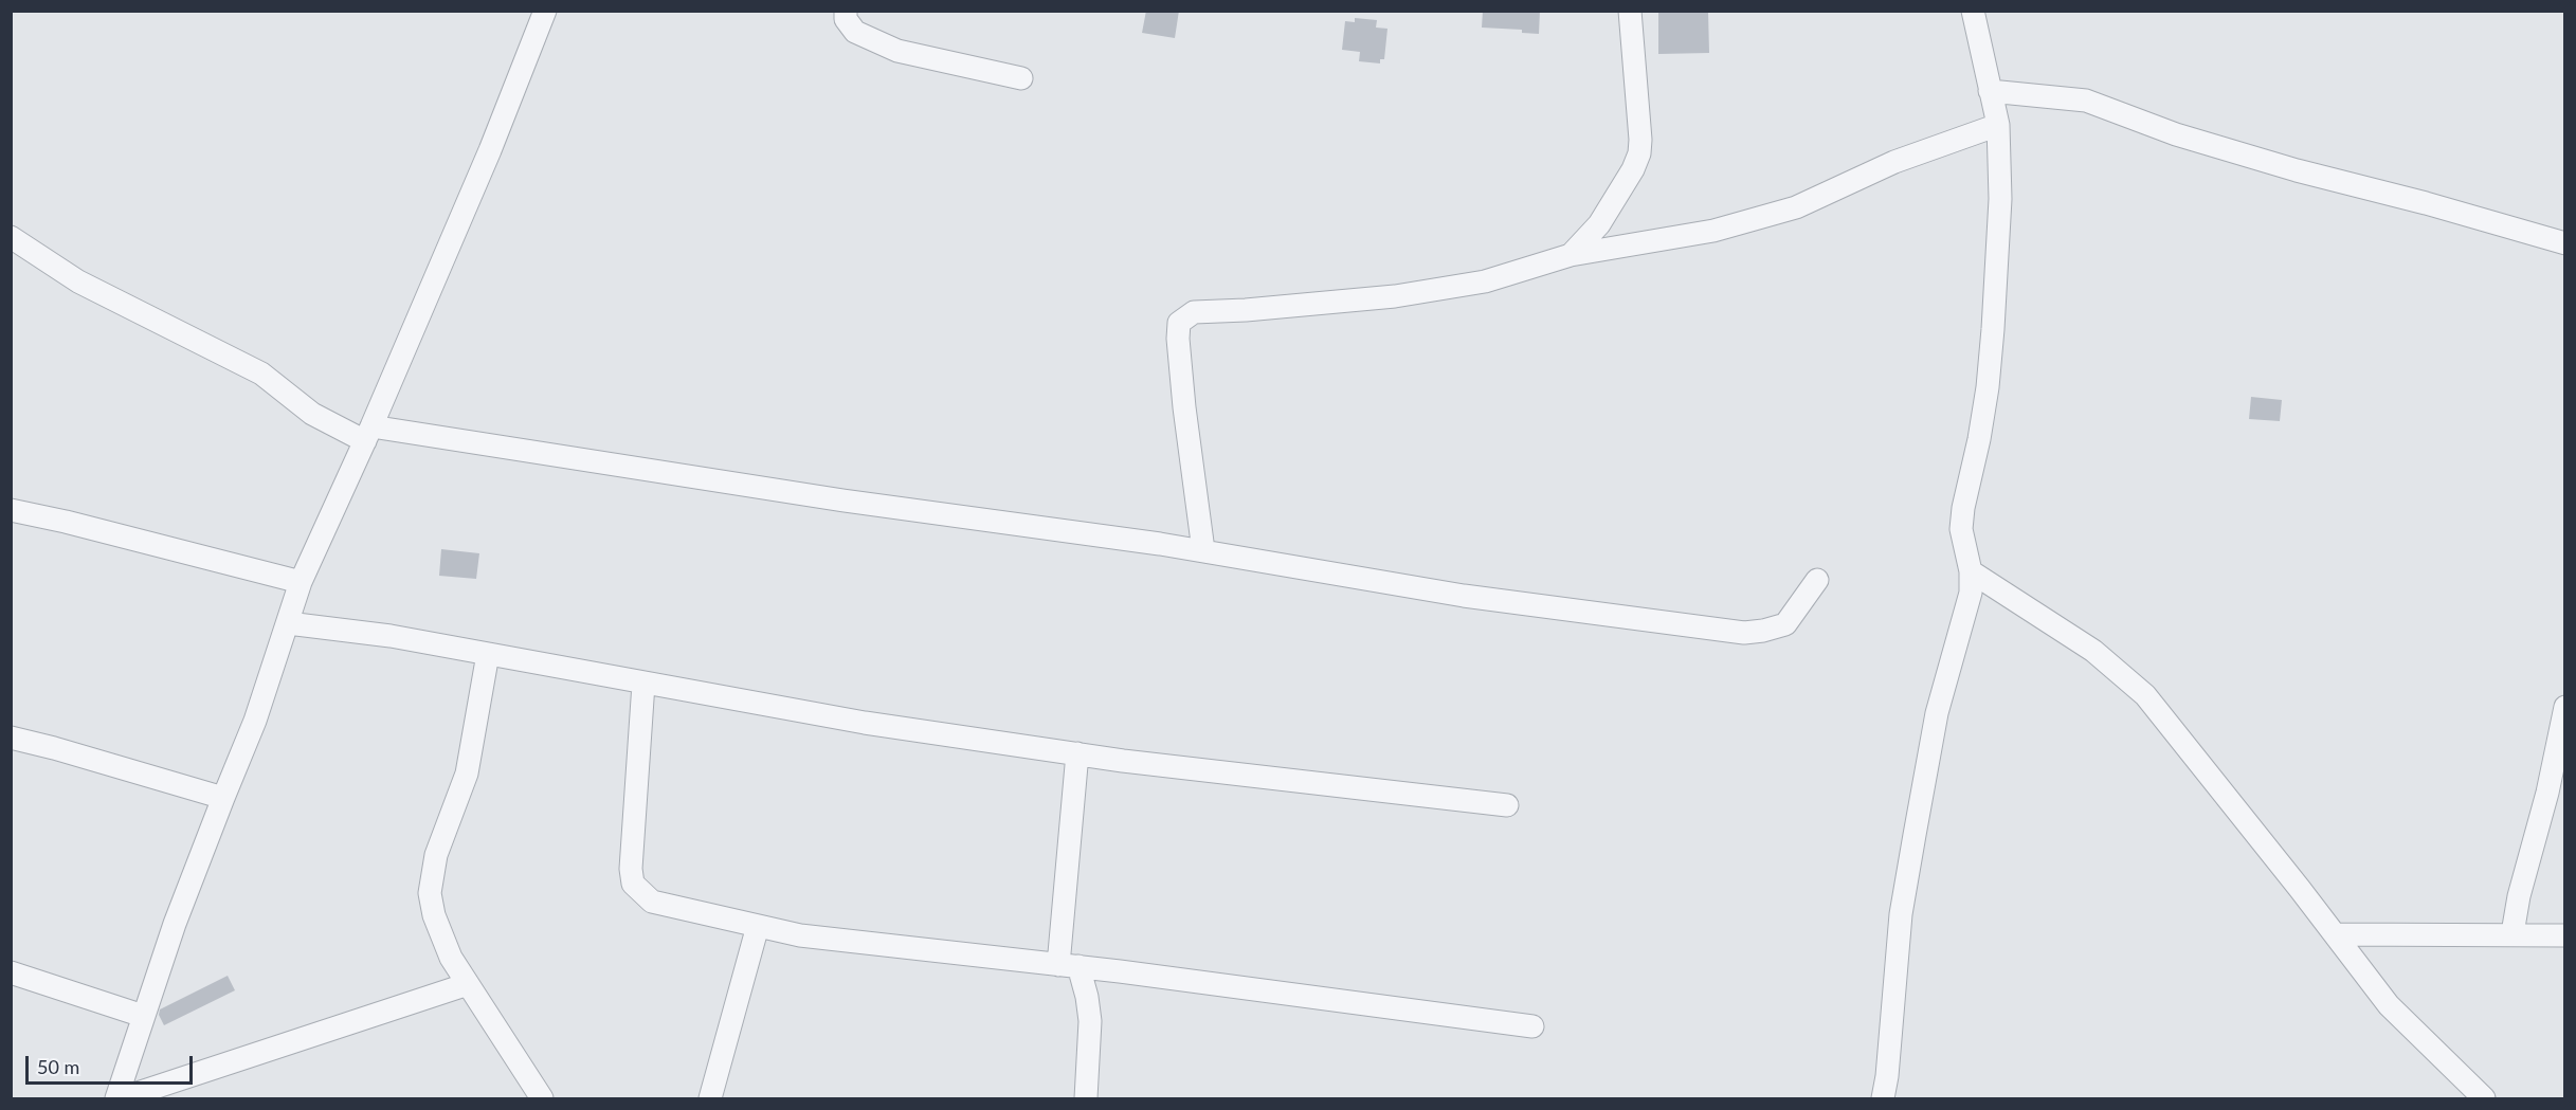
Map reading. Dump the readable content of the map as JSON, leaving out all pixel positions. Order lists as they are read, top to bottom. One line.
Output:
{"scale_bar":"50 m"}
